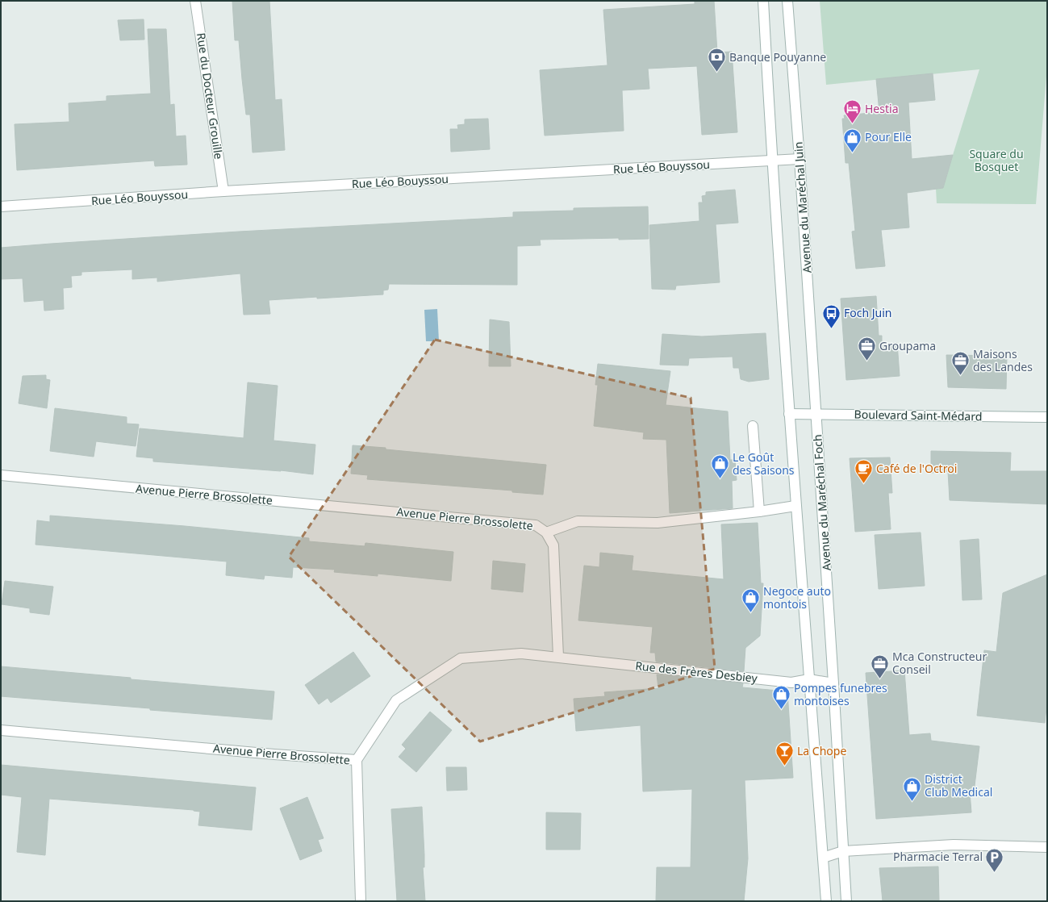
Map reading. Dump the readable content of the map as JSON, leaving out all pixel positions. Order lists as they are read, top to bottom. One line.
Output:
{"streets":{"street":["Rue du Docteur Grouille","Rue Léo Bouyssou","Avenue du Maréchal Juin","Boulevard Saint-Médard","Avenue Pierre Brossolette","Avenue du Maréchal Foch","Rue des Frères Desbiey"]},"crossings":[["Rue du Docteur Grouille","Rue Léo Bouyssou"],["Rue Léo Bouyssou","Avenue du Maréchal Juin"],["Avenue du Maréchal Juin","Boulevard Saint-Médard"],["Avenue du Maréchal Juin","Avenue du Maréchal Foch"],["Boulevard Saint-Médard","Avenue du Maréchal Foch"],["Avenue Pierre Brossolette","Rue des Frères Desbiey"],["Avenue du Maréchal Foch","Rue des Frères Desbiey"]],"parks":["Square du Bosquet"],"places":{"bank":["Banque Pouyanne"],"hotel":["Hestia"],"shop":["Pour Elle","Le Goût des Saisons","Negoce auto montois","Pompes funebres montoises","District Club Medical"],"bus stop":["Foch Juin"],"office":["Groupama","Maisons des Landes","Mca Constructeur Conseil"],"cafe":["Café de l'Octroi"],"bar":["La Chope"],"parking":["Pharmacie Terral"]}}
